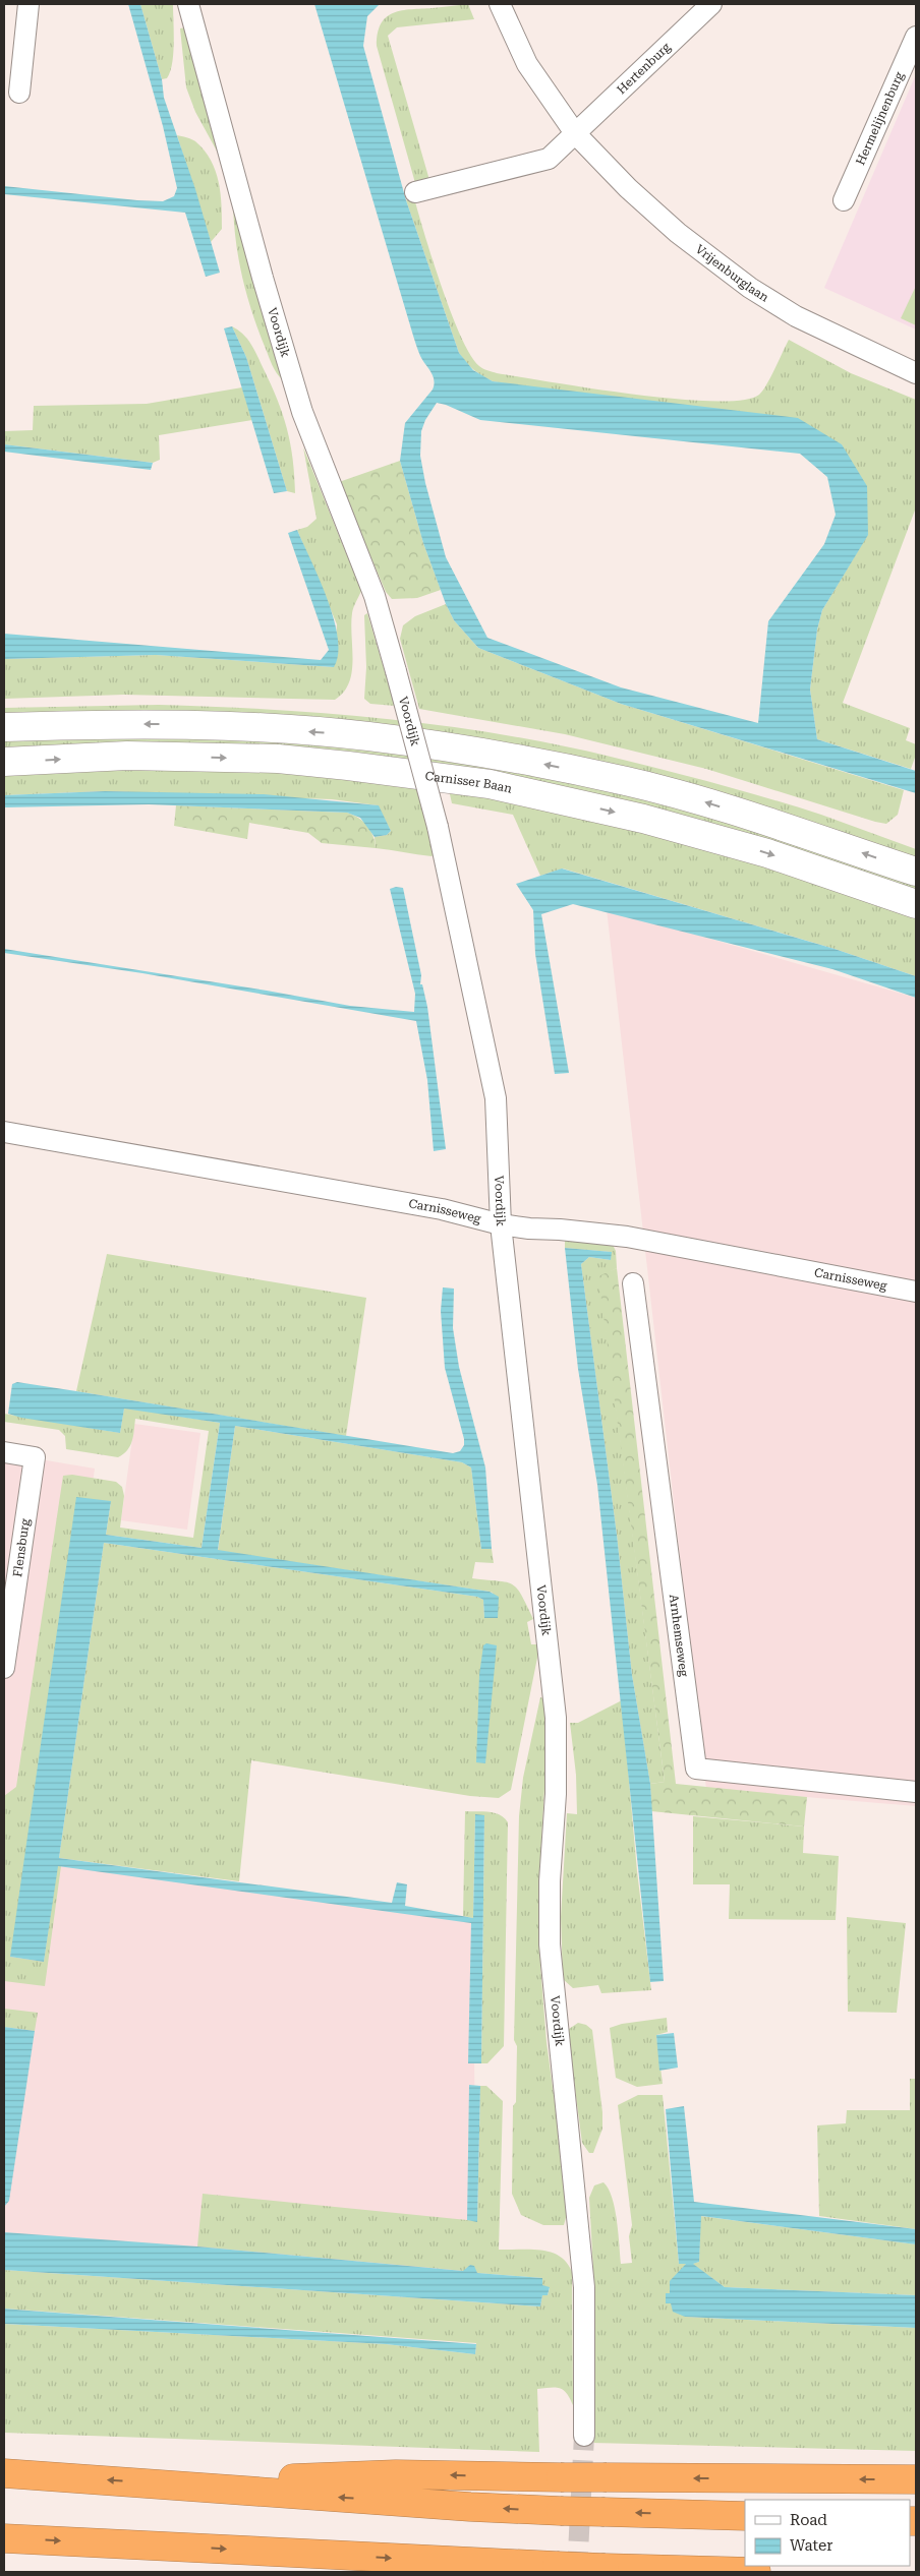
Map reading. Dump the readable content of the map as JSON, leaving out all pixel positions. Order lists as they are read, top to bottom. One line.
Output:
{"streets":{"main road":["Carnisser Baan"],"street":["Hertenburg","Hermelijnenburg","Vrijenburglaan","Voordijk","Carnisseweg","Flensburg","Arnhemseweg"]},"crossings":[["Hertenburg","Vrijenburglaan"],["Voordijk","Carnisseweg"]],"legend":["Road","Water"]}
